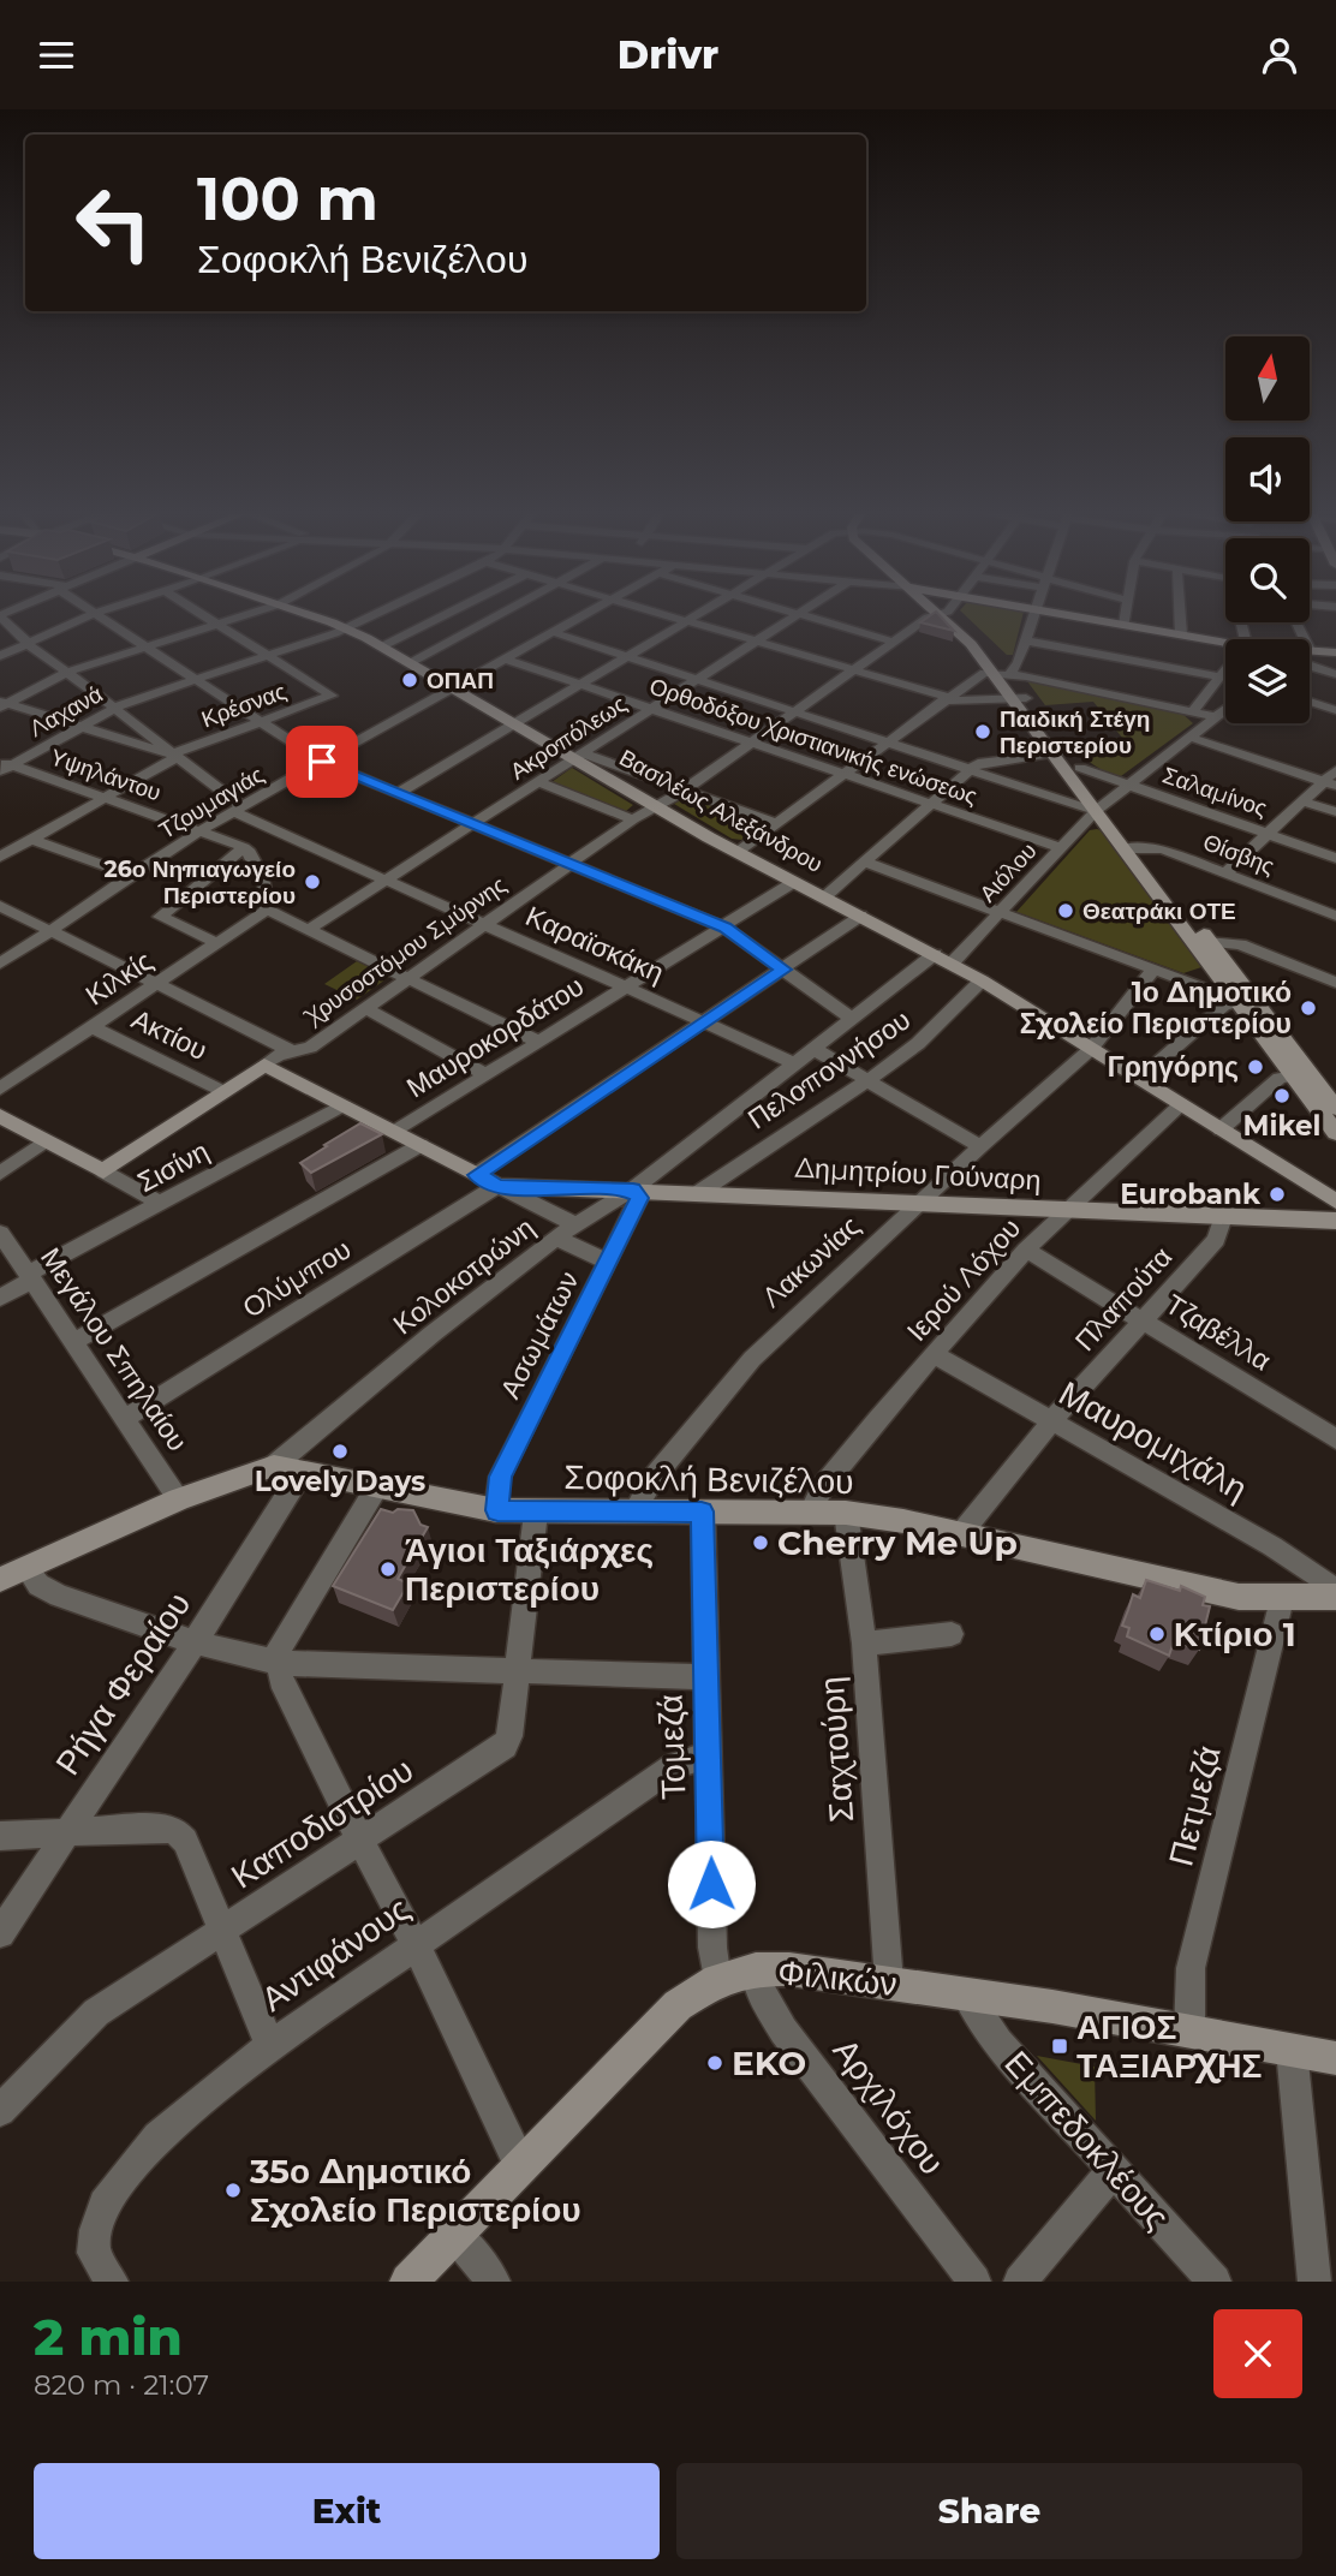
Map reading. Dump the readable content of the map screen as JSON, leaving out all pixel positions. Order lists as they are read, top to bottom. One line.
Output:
{"streets":{"street":["Κρέσνας","Λαχανά","Ακροπόλεως","Ορθοδόξου Χριστιανικής ενώσεως","Υψηλάντου","Σαλαμίνος","Τζουμαγιάς","Βασιλέως Αλεξάνδρου","Θίσβης","Αιόλου","Καραϊσκάκη","Χρυσοστόμου Σμύρνης","Κιλκίς","Ακτίου","Μαυροκορδάτου","Πελοποννήσου","Σισίνη","Δημητρίου Γούναρη","Λακωνίας","Κολοκοτρώνη","Ολύμπου","Ιερού Λόχου","Πλαπούτα","Τζαβέλλα","Ασωμάτων","Μεγάλου Σπηλαίου","Μαυρομιχάλη","Σοφοκλή Βενιζέλου","Ρήγα Φεραίου","Τομεζά","Σαχτούρη","Πετμεζά","Καποδιστρίου","Αντιφάνους","Φιλικών","Αρχιλόχου","Εμπεδοκλέους"]},"crossings":[["Κρέσνας","Λαχανά"],["Κρέσνας","Υψηλάντου"],["Κρέσνας","Καραϊσκάκη"],["Λαχανά","Υψηλάντου"],["Λαχανά","Βασιλέως Αλεξάνδρου"],["Λαχανά","Καραϊσκάκη"],["Ακροπόλεως","Ορθοδόξου Χριστιανικής ενώσεως"],["Ακροπόλεως","Βασιλέως Αλεξάνδρου"],["Ακροπόλεως","Καραϊσκάκη"],["Ορθοδόξου Χριστιανικής ενώσεως","Τζουμαγιάς"],["Ορθοδόξου Χριστιανικής ενώσεως","Αιόλου"],["Ορθοδόξου Χριστιανικής ενώσεως","Χρυσοστόμου Σμύρνης"],["Υψηλάντου","Τζουμαγιάς"],["Σαλαμίνος","Αιόλου"],["Τζουμαγιάς","Βασιλέως Αλεξάνδρου"],["Τζουμαγιάς","Καραϊσκάκη"],["Βασιλέως Αλεξάνδρου","Αιόλου"],["Βασιλέως Αλεξάνδρου","Χρυσοστόμου Σμύρνης"],["Βασιλέως Αλεξάνδρου","Μαυροκορδάτου"],["Βασιλέως Αλεξάνδρου","Πελοποννήσου"],["Βασιλέως Αλεξάνδρου","Λακωνίας"],["Βασιλέως Αλεξάνδρου","Κολοκοτρώνη"],["Βασιλέως Αλεξάνδρου","Ιερού Λόχου"],["Αιόλου","Κολοκοτρώνη"],["Καραϊσκάκη","Χρυσοστόμου Σμύρνης"],["Καραϊσκάκη","Μαυροκορδάτου"],["Καραϊσκάκη","Κολοκοτρώνη"],["Χρυσοστόμου Σμύρνης","Ακτίου"],["Χρυσοστόμου Σμύρνης","Δημητρίου Γούναρη"],["Κιλκίς","Ακτίου"],["Μαυροκορδάτου","Δημητρίου Γούναρη"],["Μαυροκορδάτου","Μεγάλου Σπηλαίου"],["Πελοποννήσου","Δημητρίου Γούναρη"],["Σισίνη","Δημητρίου Γούναρη"],["Σισίνη","Μεγάλου Σπηλαίου"],["Δημητρίου Γούναρη","Λακωνίας"],["Δημητρίου Γούναρη","Κολοκοτρώνη"],["Δημητρίου Γούναρη","Ολύμπου"],["Δημητρίου Γούναρη","Ιερού Λόχου"],["Δημητρίου Γούναρη","Πλαπούτα"],["Δημητρίου Γούναρη","Ασωμάτων"],["Λακωνίας","Σοφοκλή Βενιζέλου"],["Κολοκοτρώνη","Ασωμάτων"],["Κολοκοτρώνη","Σοφοκλή Βενιζέλου"],["Ολύμπου","Μεγάλου Σπηλαίου"],["Ιερού Λόχου","Τζαβέλλα"],["Ιερού Λόχου","Μαυρομιχάλη"],["Ιερού Λόχου","Σοφοκλή Βενιζέλου"],["Πλαπούτα","Τζαβέλλα"],["Πλαπούτα","Μαυρομιχάλη"],["Πλαπούτα","Σοφοκλή Βενιζέλου"],["Ασωμάτων","Σοφοκλή Βενιζέλου"],["Μεγάλου Σπηλαίου","Σοφοκλή Βενιζέλου"],["Σοφοκλή Βενιζέλου","Ρήγα Φεραίου"],["Σοφοκλή Βενιζέλου","Τομεζά"],["Σοφοκλή Βενιζέλου","Σαχτούρη"],["Σοφοκλή Βενιζέλου","Πετμεζά"],["Σοφοκλή Βενιζέλου","Καποδιστρίου"],["Τομεζά","Αντιφάνους"],["Τομεζά","Φιλικών"],["Σαχτούρη","Φιλικών"],["Πετμεζά","Φιλικών"],["Φιλικών","Αρχιλόχου"],["Φιλικών","Εμπεδοκλέους"]],"places":{"other":["ΟΠΑΠ","Παιδική Στέγη Περιστερίου","26ο Νηπιαγωγείο Περιστερίου","Θεατράκι ΟΤΕ","1ο Δημοτικό Σχολείο Περιστερίου","Γρηγόρης","Mikel","Eurobank","Lovely Days","Cherry Me Up","Άγιοι Ταξιάρχες Περιστερίου","Κτίριο 1","EKO","35ο Δημοτικό Σχολείο Περιστερίου"],"transit":["ΑΓΙΟΣ ΤΑΞΙΑΡΧΗΣ"]},"north":"top","page":{"header":"Drivr","turn":["100 m","Σοφοκλή Βενιζέλου"],"heading":["2 min","820 m · 21:07"],"buttons":["Exit","Share"]}}
